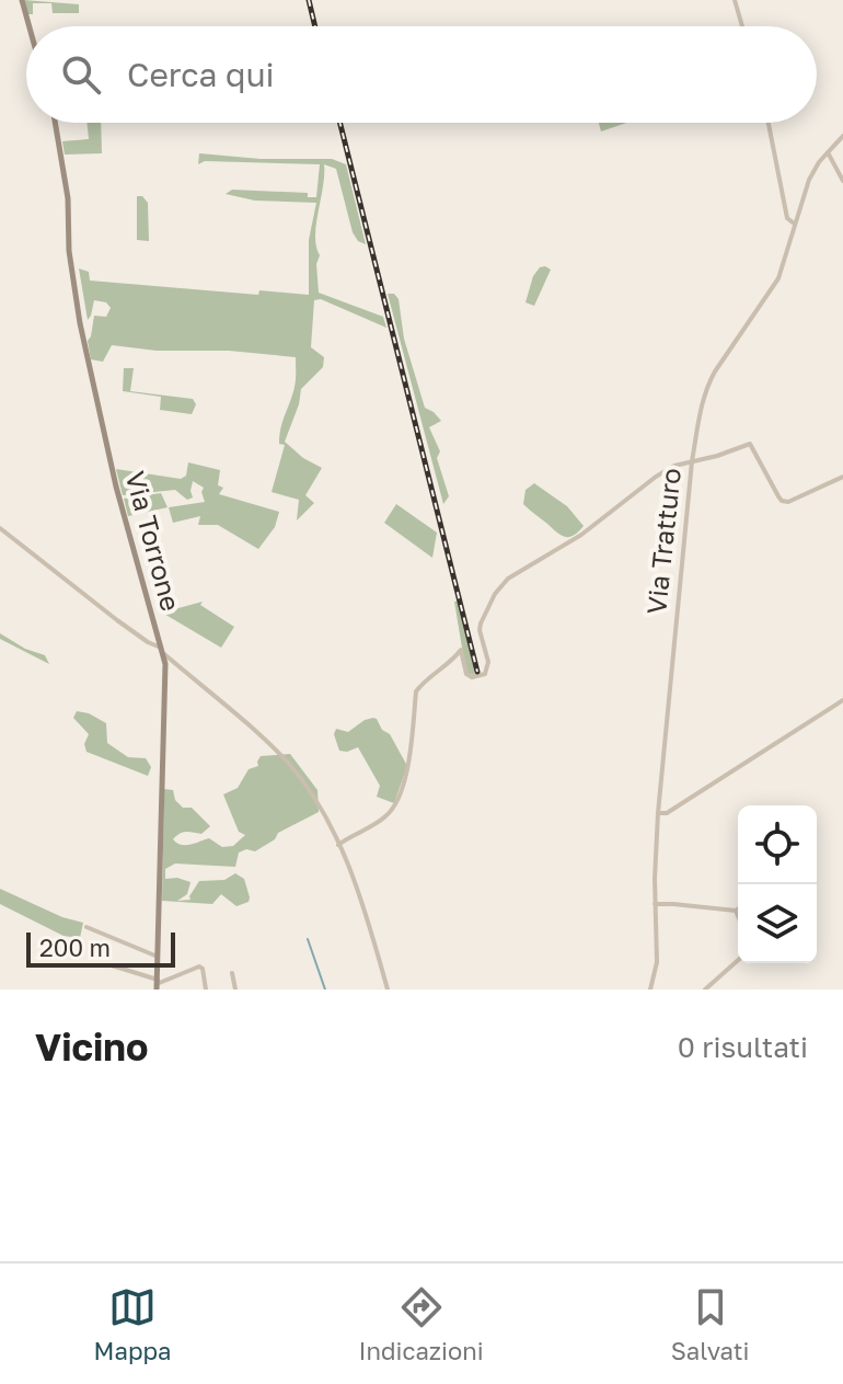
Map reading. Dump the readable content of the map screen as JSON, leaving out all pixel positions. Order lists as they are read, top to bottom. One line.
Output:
{"streets":{"main road":["Via Torrone"],"street":["Via Tratturo"]},"scale_bar":"200 m","page":{"search":"Cerca qui","scale":"200 m","heading":["Vicino","0 risultati"],"nav":["Mappa","Indicazioni","Salvati"]}}
